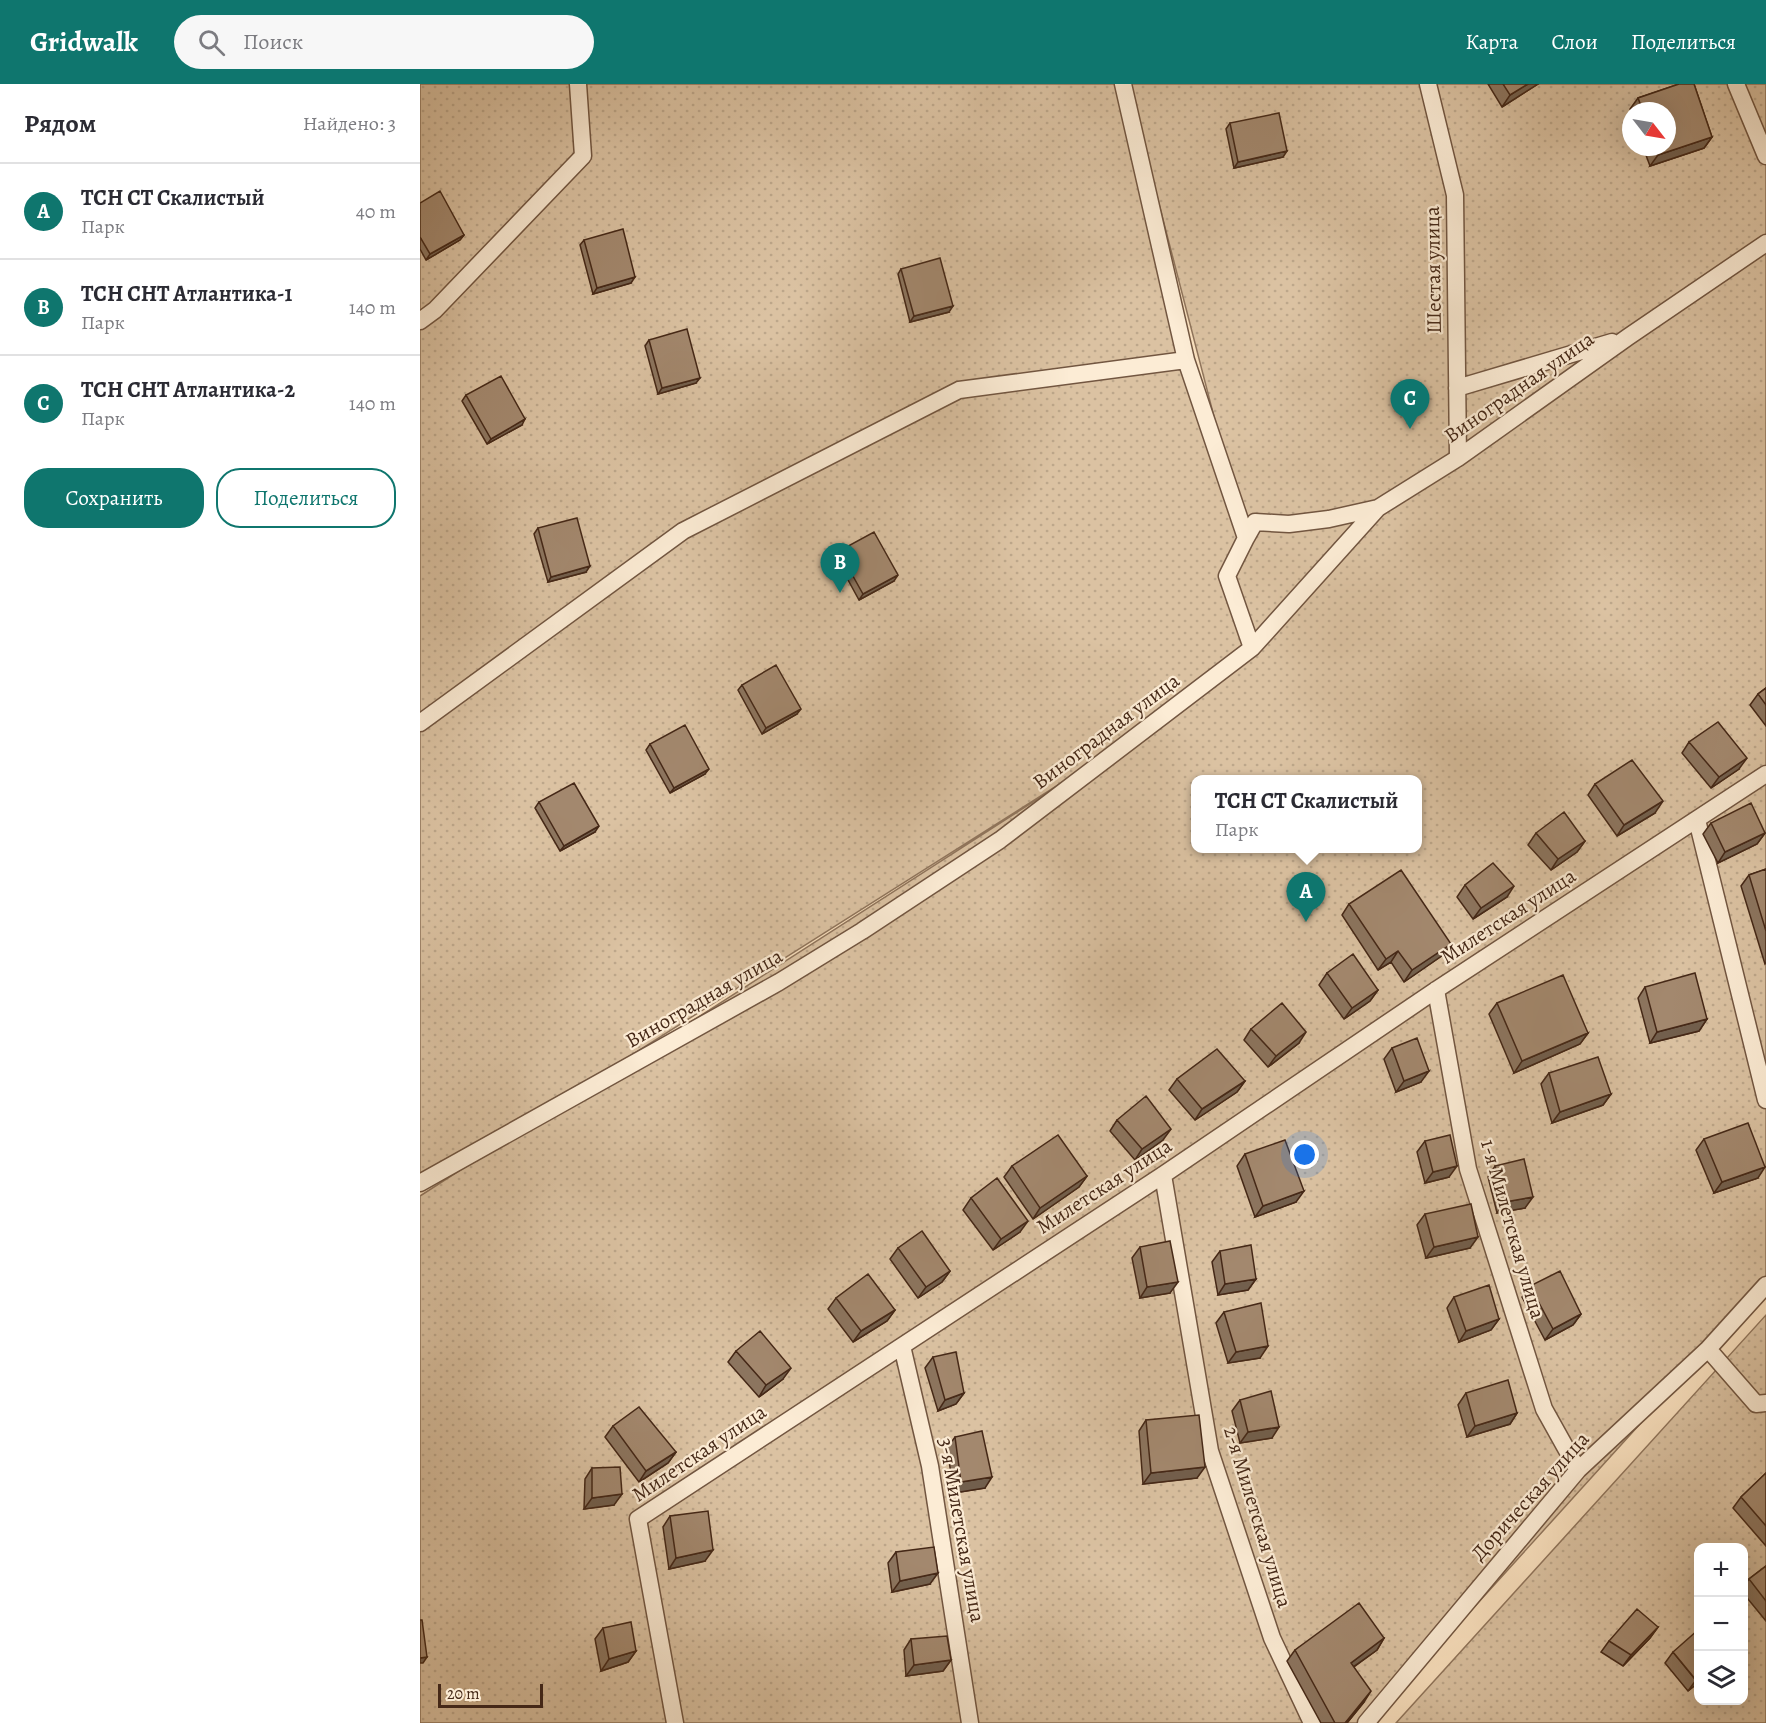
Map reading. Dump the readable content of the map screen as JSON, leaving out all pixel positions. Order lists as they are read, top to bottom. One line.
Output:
{"streets":{"lane":["Шестая улица","Виноградная улица","Милетская улица","1-я Милетская улица","Дорическая улица","2-я Милетская улица","3-я Милетская улица"]},"crossings":[["Шестая улица","Виноградная улица"],["Милетская улица","1-я Милетская улица"],["Милетская улица","2-я Милетская улица"],["Милетская улица","3-я Милетская улица"],["1-я Милетская улица","Дорическая улица"]],"scale_bar":"20 m","north":"bottom right","page":{"header":"Gridwalk","search":"Поиск","nav":["Карта","Слои","Поделиться"],"heading":["Рядом","Найдено: 3"],"list":[{"mark":"A","name":"ТСН СТ Скалистый","note":"Парк","value":"40 m"},{"mark":"B","name":"ТСН СНТ Атлантика-1","note":"Парк","value":"140 m"},{"mark":"C","name":"ТСН СНТ Атлантика-2","note":"Парк","value":"140 m"}],"pins":["C","B","A"],"buttons":["Сохранить","Поделиться"],"popup":["ТСН СТ Скалистый","Парк"],"map_buttons":["+","−"],"scale":"20 m"}}
